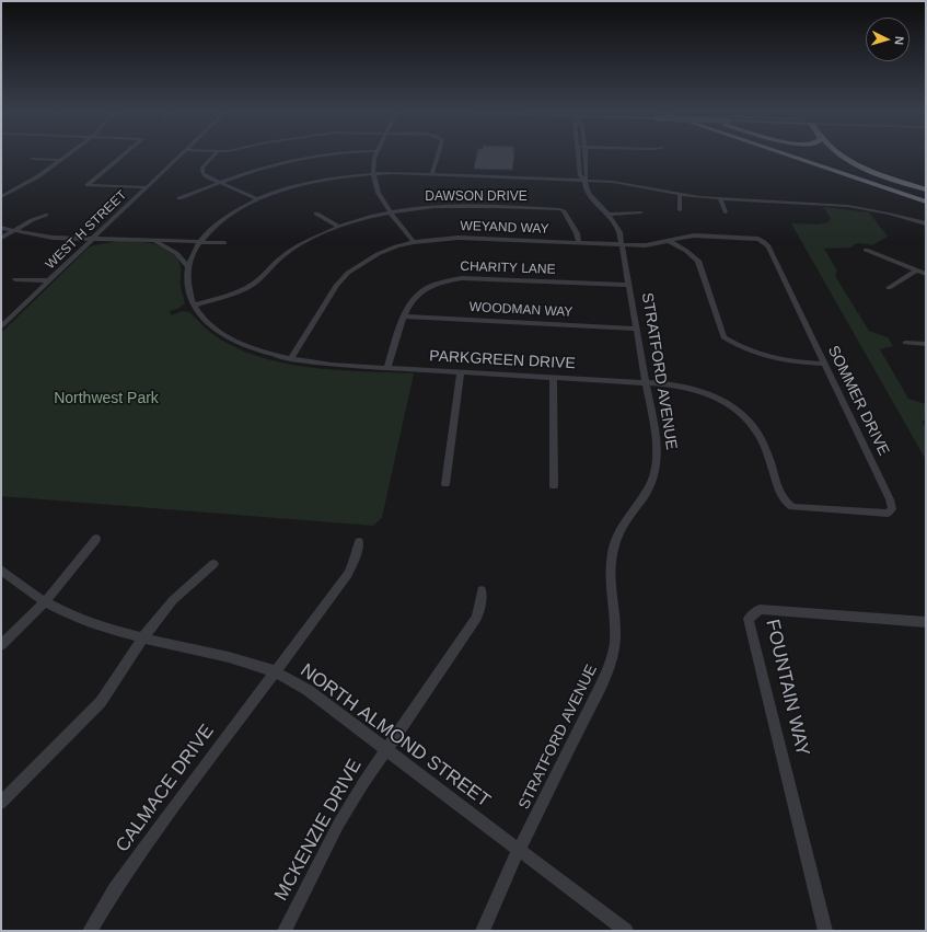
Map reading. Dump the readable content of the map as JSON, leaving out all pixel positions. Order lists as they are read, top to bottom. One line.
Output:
{"streets":{"street":["DAWSON DRIVE","WEYAND WAY","WEST H STREET","CHARITY LANE","WOODMAN WAY","PARKGREEN DRIVE","STRATFORD AVENUE","SOMMER DRIVE","FOUNTAIN WAY","NORTH ALMOND STREET","CALMACE DRIVE","MCKENZIE DRIVE"]},"crossings":[["DAWSON DRIVE","WEYAND WAY"],["DAWSON DRIVE","PARKGREEN DRIVE"],["WEYAND WAY","PARKGREEN DRIVE"],["WEYAND WAY","STRATFORD AVENUE"],["WEYAND WAY","SOMMER DRIVE"],["CHARITY LANE","WOODMAN WAY"],["CHARITY LANE","PARKGREEN DRIVE"],["CHARITY LANE","STRATFORD AVENUE"],["WOODMAN WAY","STRATFORD AVENUE"],["PARKGREEN DRIVE","STRATFORD AVENUE"],["PARKGREEN DRIVE","SOMMER DRIVE"],["STRATFORD AVENUE","NORTH ALMOND STREET"],["NORTH ALMOND STREET","CALMACE DRIVE"],["NORTH ALMOND STREET","MCKENZIE DRIVE"]],"parks":["Northwest Park"],"north":"right"}
